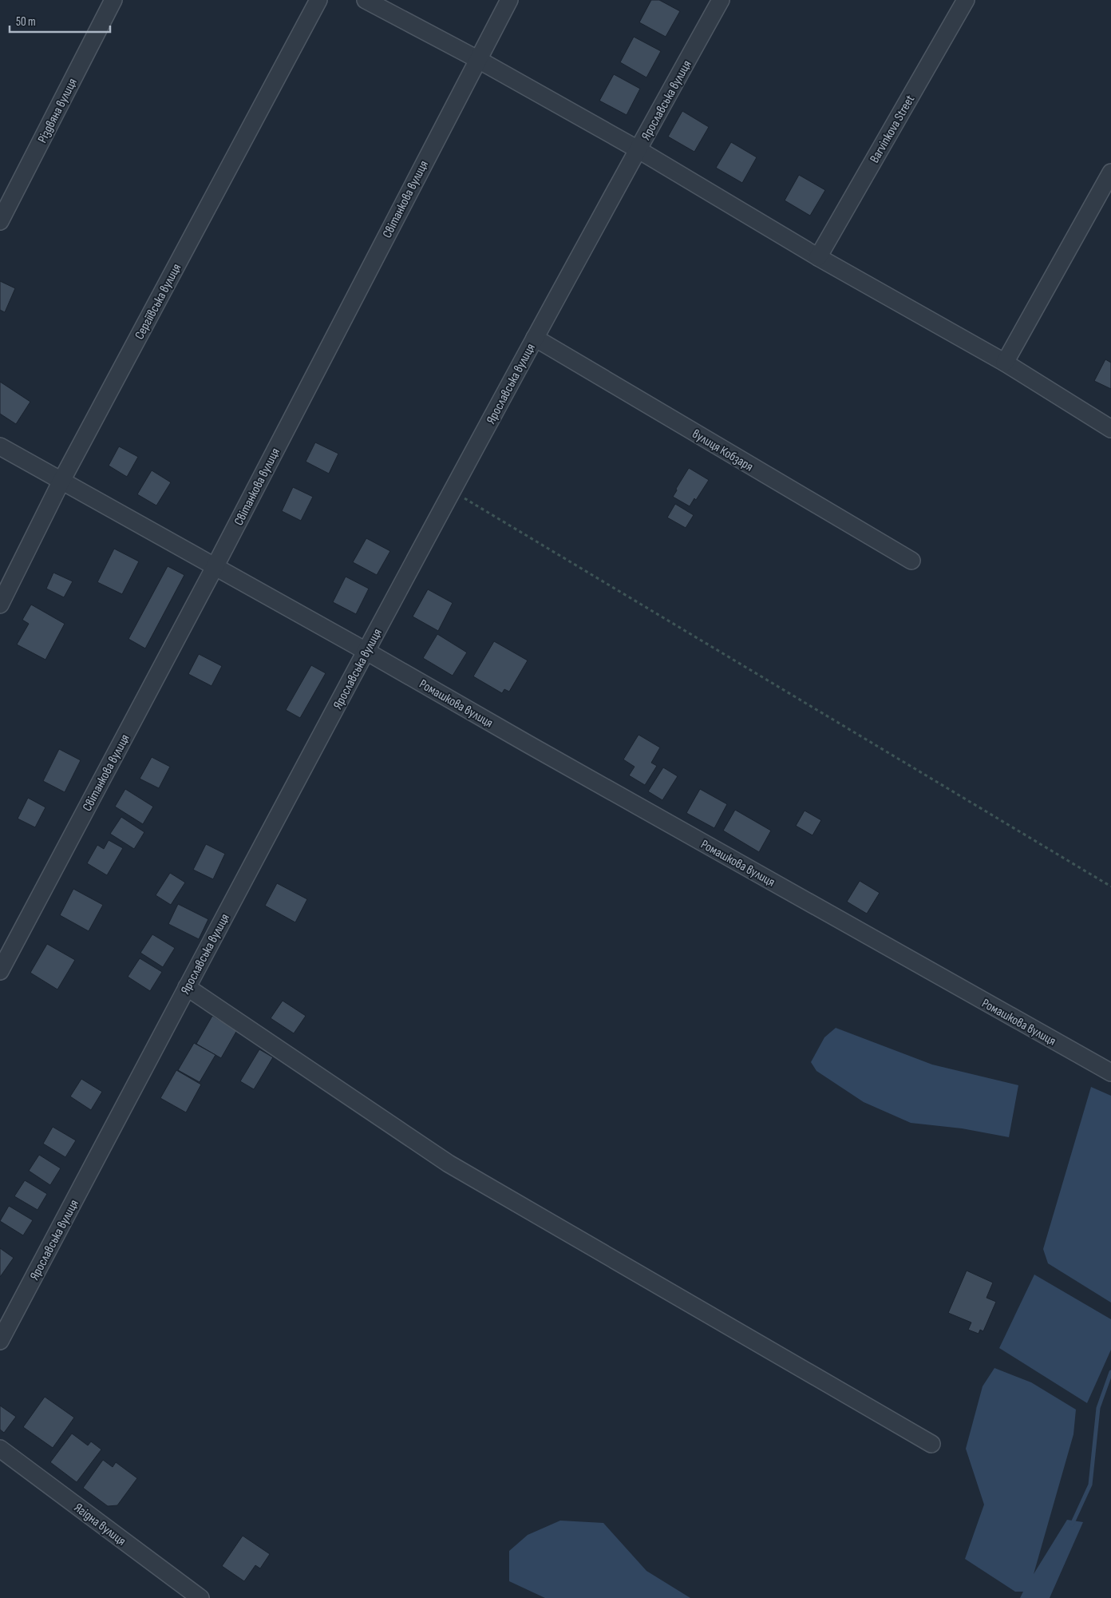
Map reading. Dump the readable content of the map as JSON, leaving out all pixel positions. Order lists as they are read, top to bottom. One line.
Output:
{"streets":{"street":["Ярославська вулиця","Різдвяна вулиця","Barvinkova Street","Світанкова вулиця","Сергіївська вулиця","вулиця Кобзаря","Ромашкова вулиця","Ягідна вулиця"]},"crossings":[["Ярославська вулиця","вулиця Кобзаря"],["Ярославська вулиця","Ромашкова вулиця"],["Світанкова вулиця","Ромашкова вулиця"],["Сергіївська вулиця","Ромашкова вулиця"]],"scale_bar":"50 m"}
